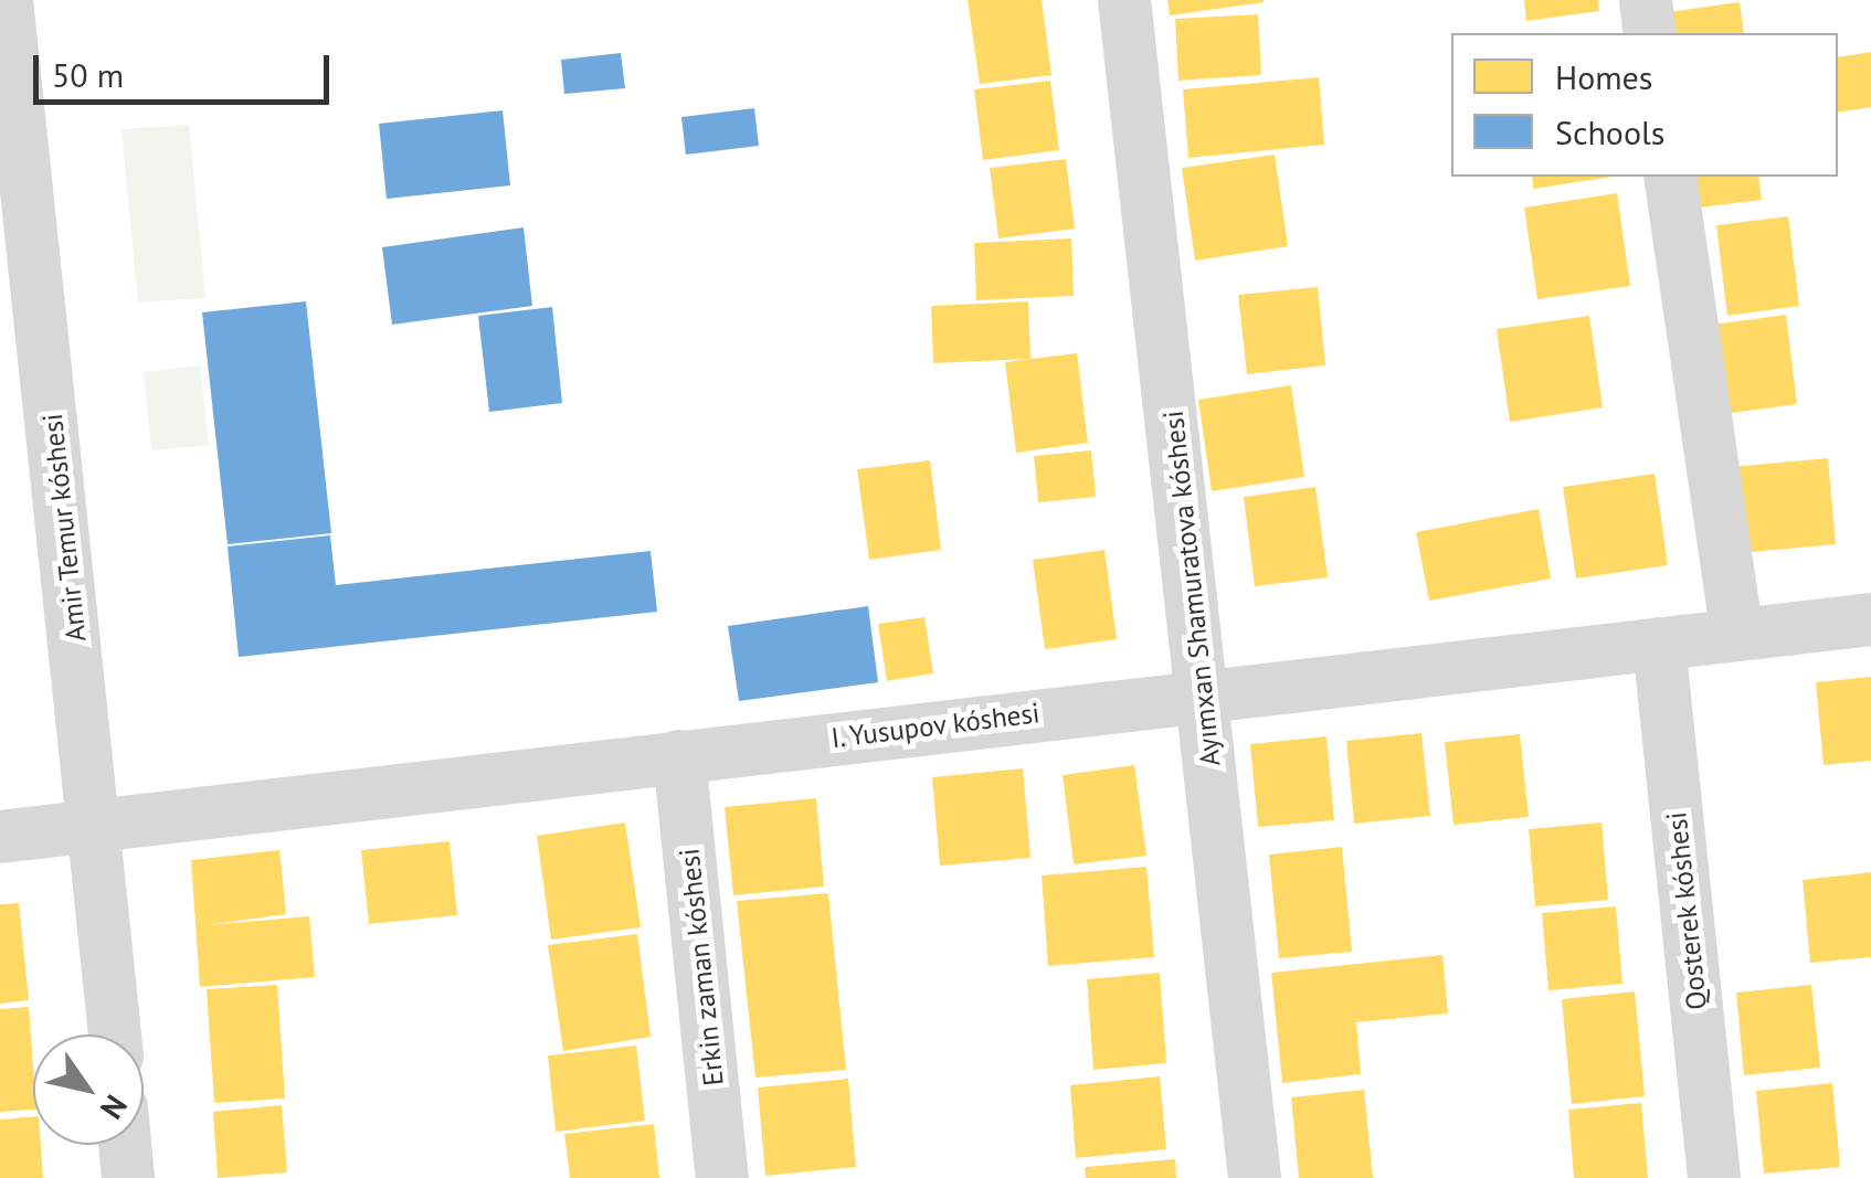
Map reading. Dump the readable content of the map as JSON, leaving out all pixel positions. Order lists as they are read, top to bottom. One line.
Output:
{"streets":{"street":["Amir Temur kóshesi","Ayımxan Shamuratova kóshesi","I. Yusupov kóshesi","Qosterek kóshesi","Erkin zaman kóshesi"]},"crossings":[["Amir Temur kóshesi","I. Yusupov kóshesi"],["Ayımxan Shamuratova kóshesi","I. Yusupov kóshesi"],["I. Yusupov kóshesi","Qosterek kóshesi"],["I. Yusupov kóshesi","Erkin zaman kóshesi"]],"legend":["Homes","Schools"],"scale_bar":"50 m","north":"bottom right"}
